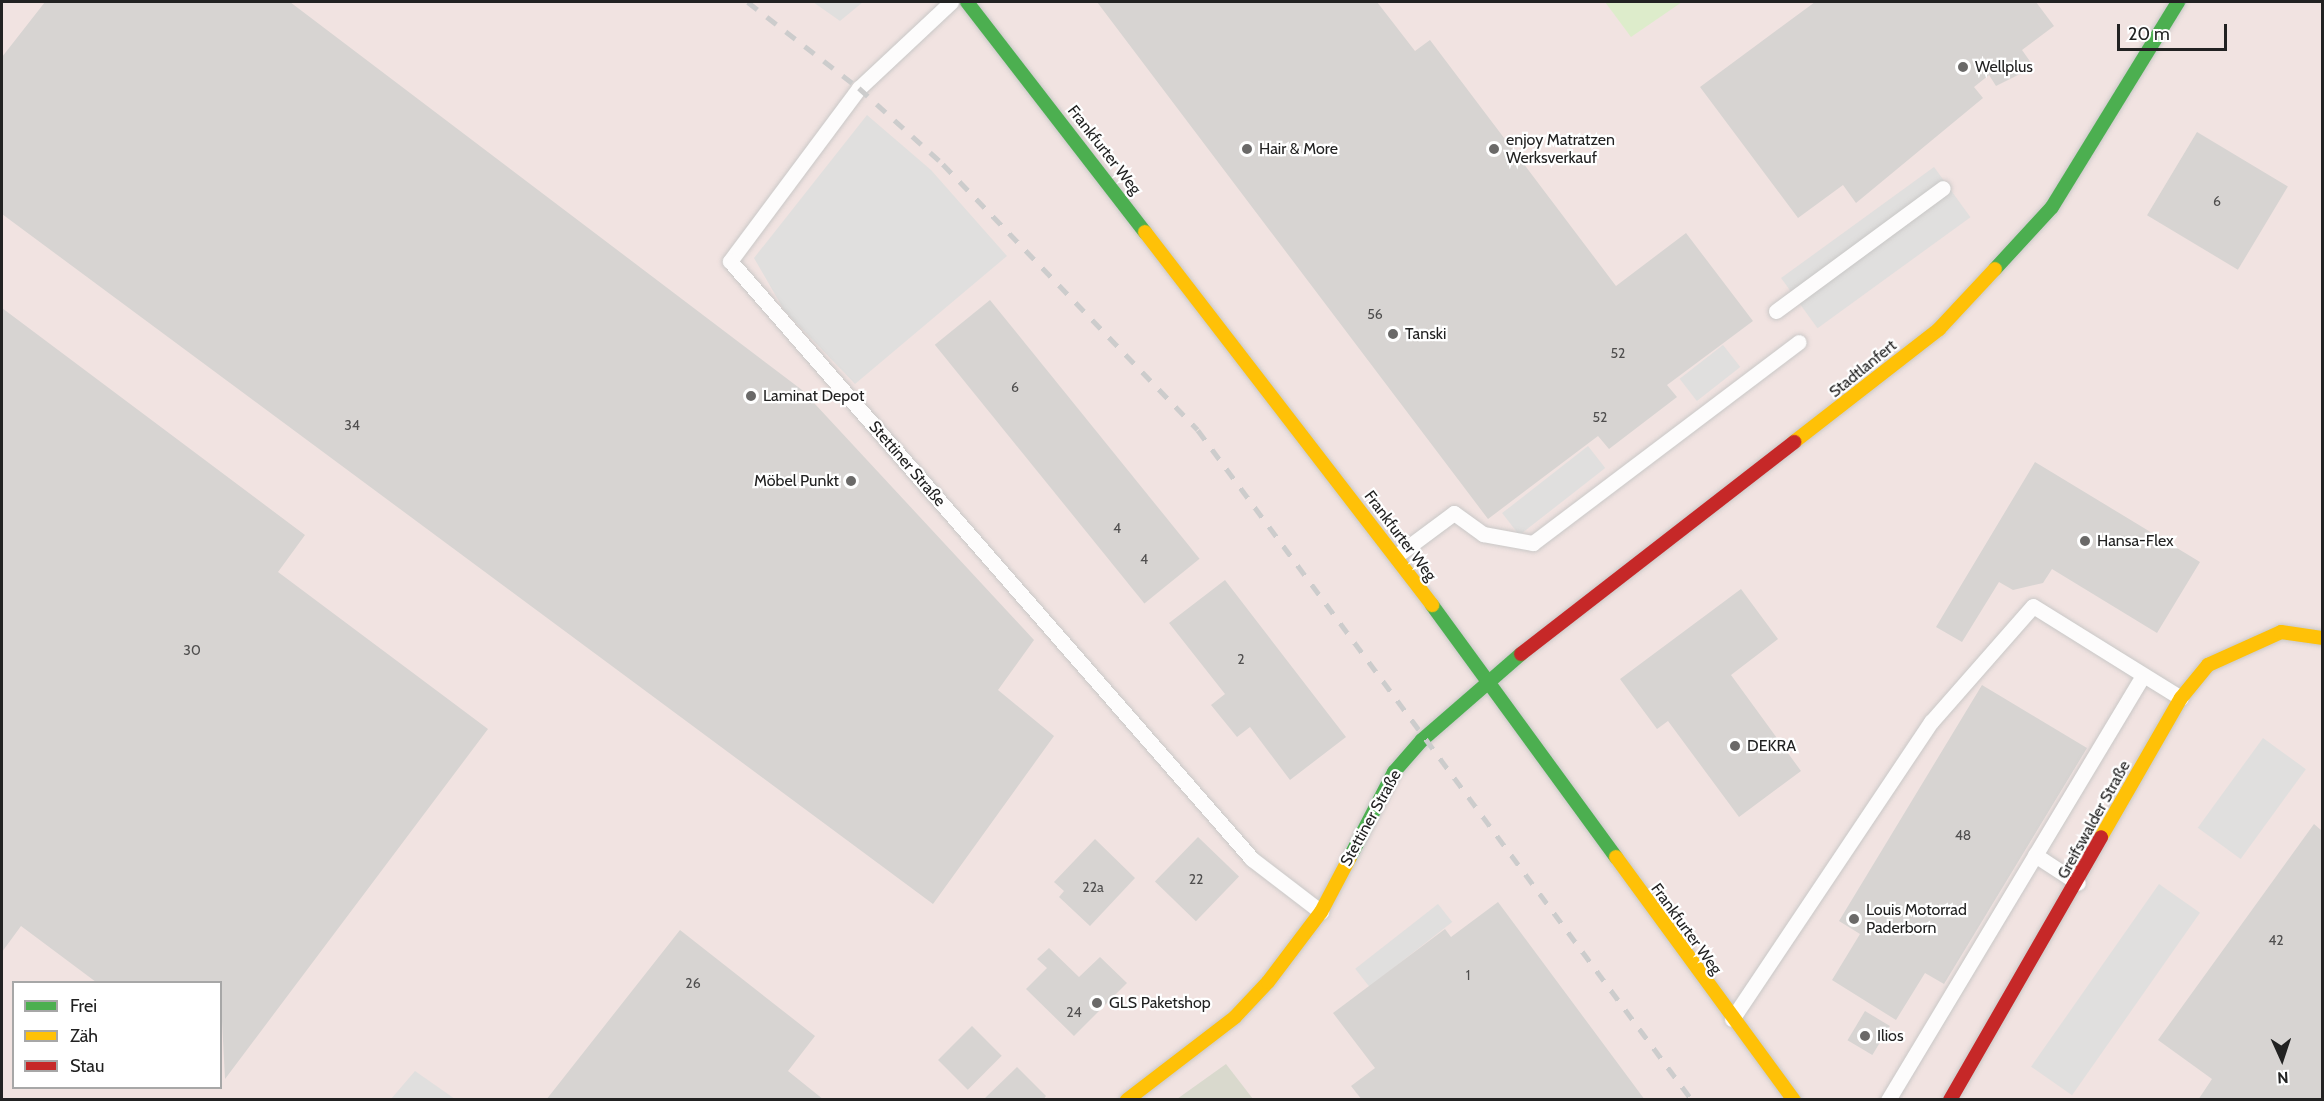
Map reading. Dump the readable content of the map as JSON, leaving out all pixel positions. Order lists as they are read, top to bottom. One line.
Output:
{"streets":{"street":["Frankfurter Weg","Stadtlanfert","Stettiner Straße","Greifswalder Straße"]},"crossings":[["Frankfurter Weg","Stadtlanfert"],["Frankfurter Weg","Stettiner Straße"],["Stadtlanfert","Stettiner Straße"]],"places":["Wellplus","Hair & More","enjoy Matratzen Werksverkauf","Tanski","Laminat Depot","Möbel Punkt","Hansa-Flex","DEKRA","Louis Motorrad Paderborn","GLS Paketshop","Ilios"],"house_numbers":["6","56","52","6","52","34","4","4","30","2","48","22","22a","42","1","26","24"],"legend":["Frei","Zäh","Stau"],"scale_bar":"20 m","north":"bottom"}
